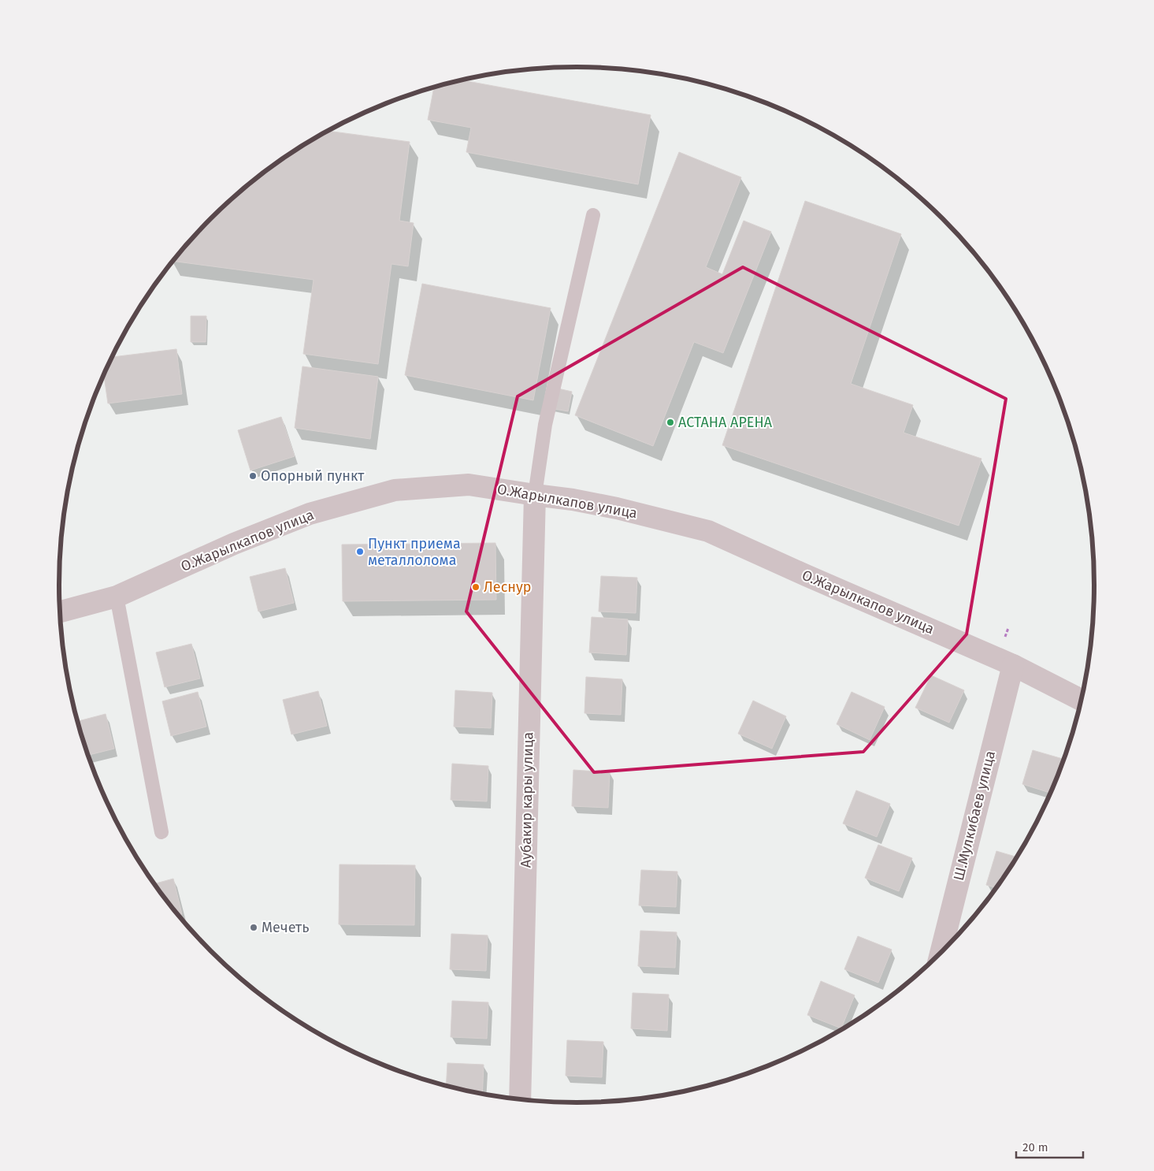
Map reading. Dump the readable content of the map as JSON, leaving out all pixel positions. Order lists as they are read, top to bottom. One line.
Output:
{"streets":{"street":["О.Жарылкапов улица","Аубакир кары улица","Ш.Мулкибаев улица"]},"crossings":[["О.Жарылкапов улица","Аубакир кары улица"],["О.Жарылкапов улица","Ш.Мулкибаев улица"]],"places":["АСТАНА АРЕНА","Опорный пункт","Пункт приема металлолома","Леснур","Мечеть"],"scale_bar":"20 m"}
